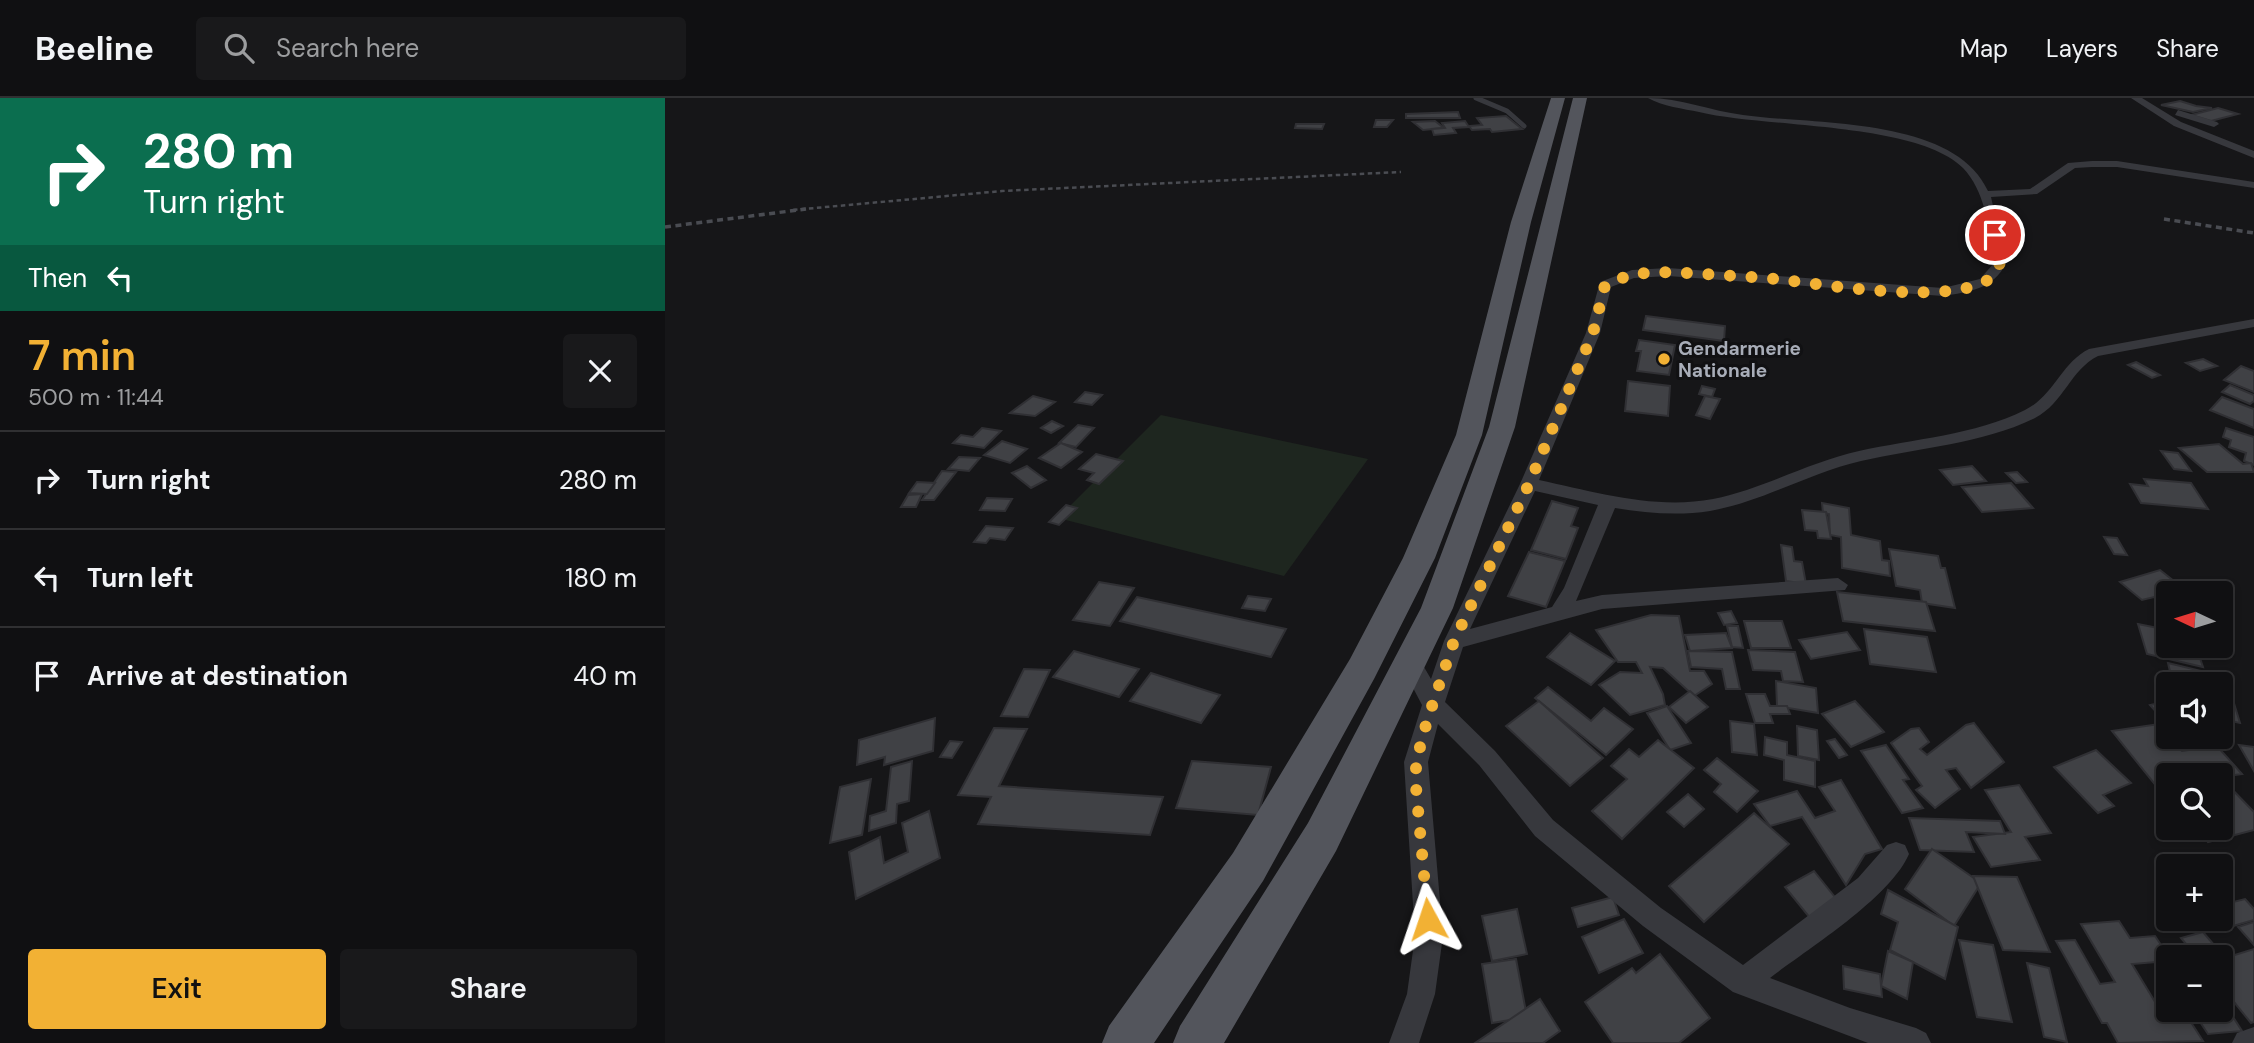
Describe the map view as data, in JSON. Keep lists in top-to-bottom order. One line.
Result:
{"places":["Gendarmerie Nationale"],"north":"left","page":{"header":"Beeline","search":"Search here","nav":["Map","Layers","Share"],"turn":["280 m","Turn right"],"then":"Then","heading":["7 min","500 m · 11:44"],"list":[{"name":"Turn right","value":"280 m"},{"name":"Turn left","value":"180 m"},{"name":"Arrive at destination","value":"40 m"}],"map_buttons":["+","−"],"buttons":["Exit","Share"]}}
